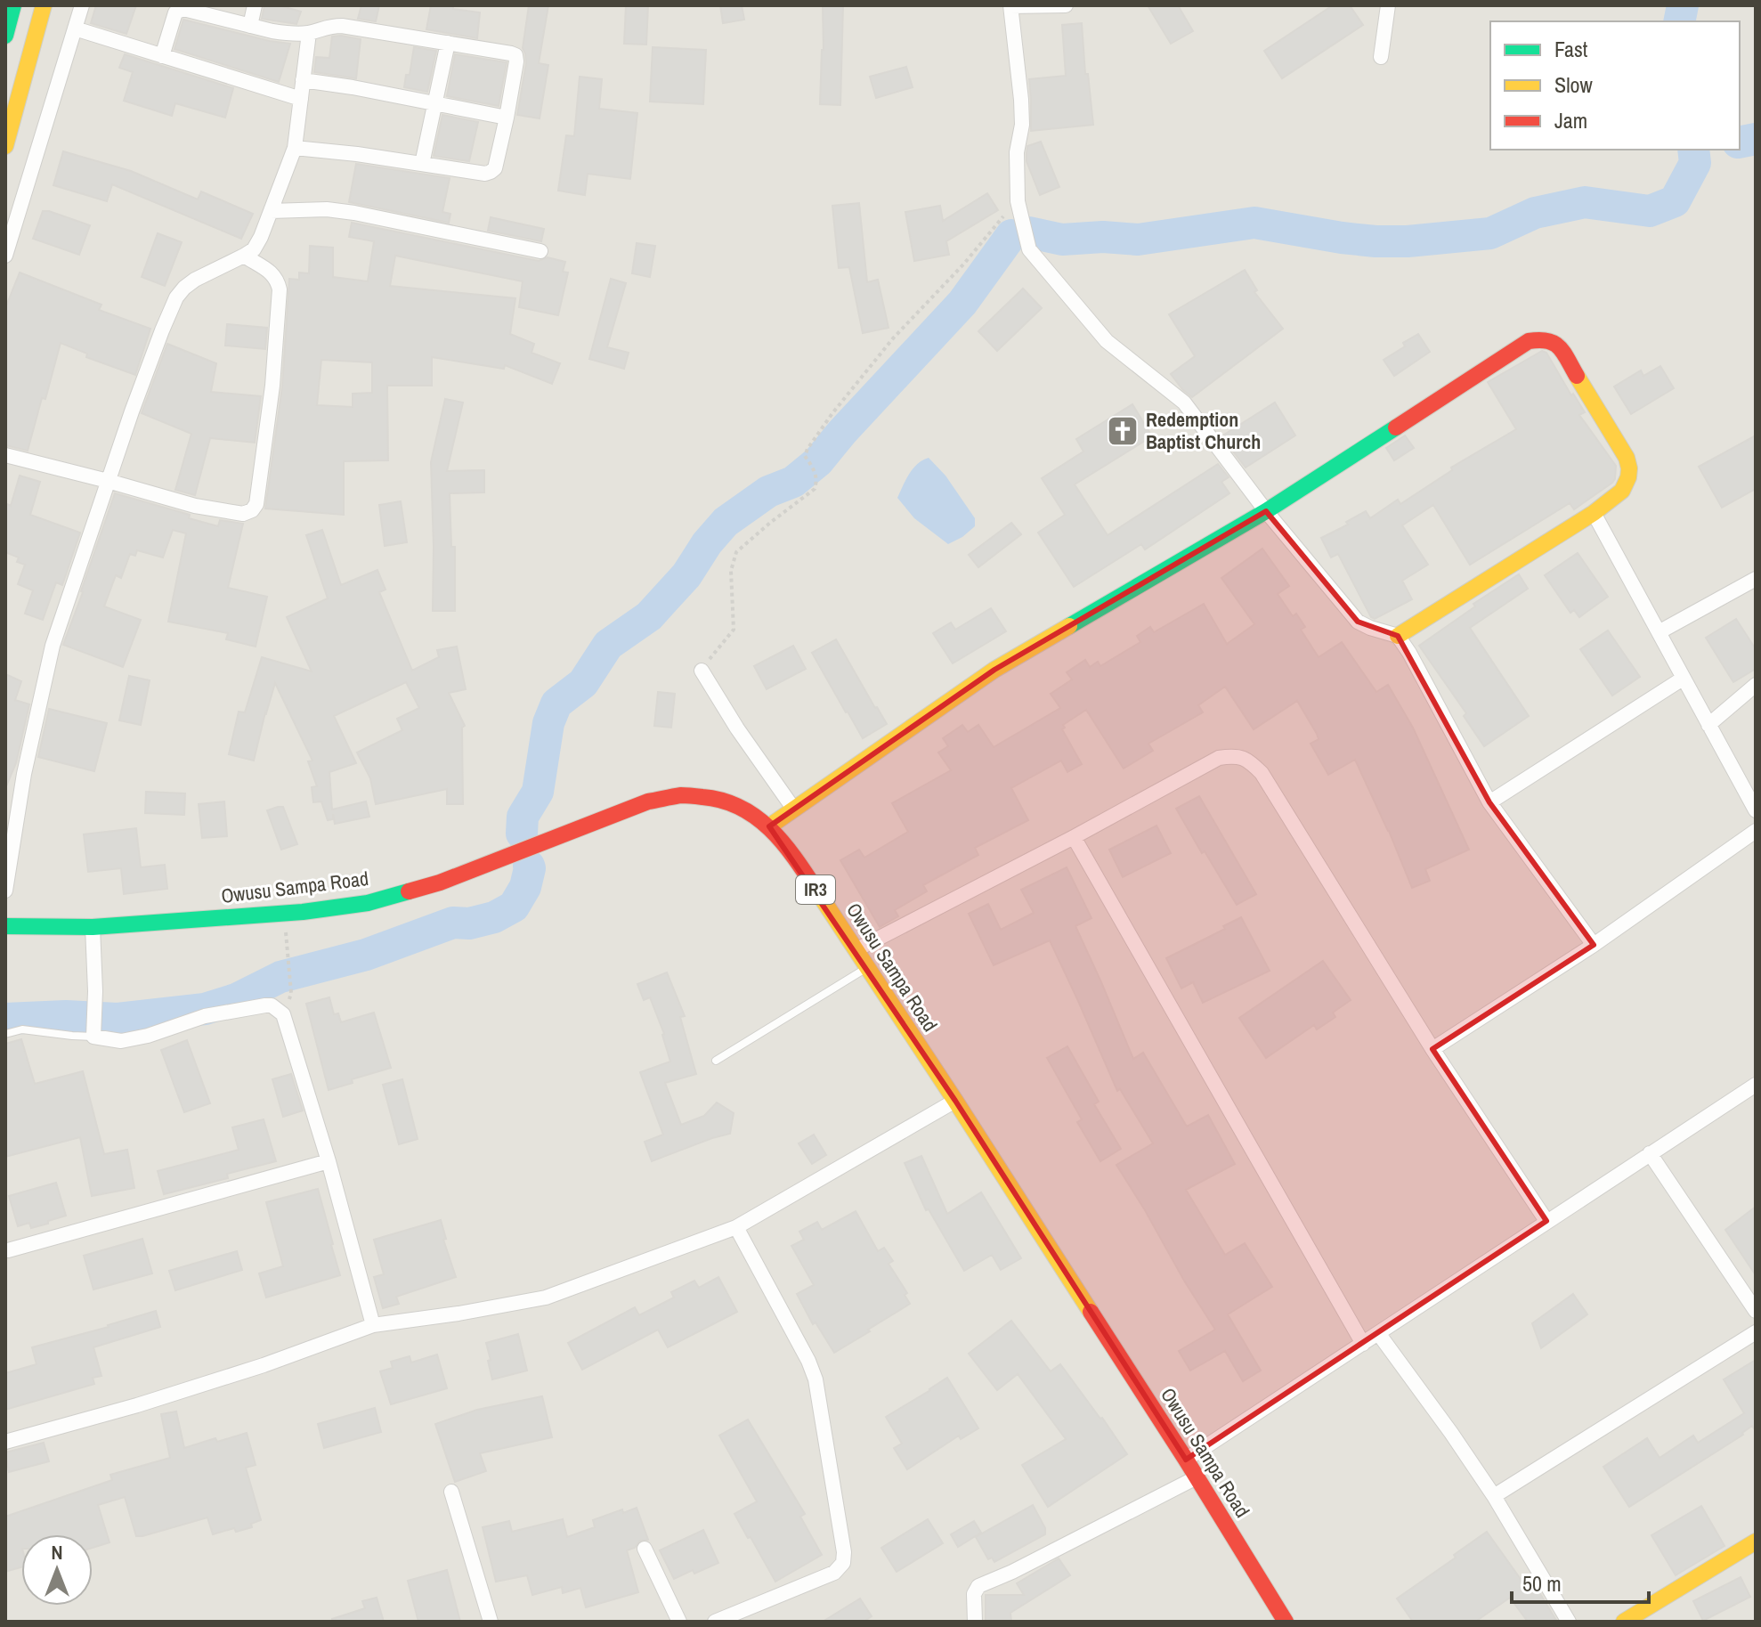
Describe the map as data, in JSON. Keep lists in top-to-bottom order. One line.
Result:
{"streets":{"main road":["Owusu Sampa Road","IR3"]},"places":{"church":["Redemption Baptist Church"]},"legend":["Fast","Slow","Jam"],"scale_bar":"50 m","north":"top"}
